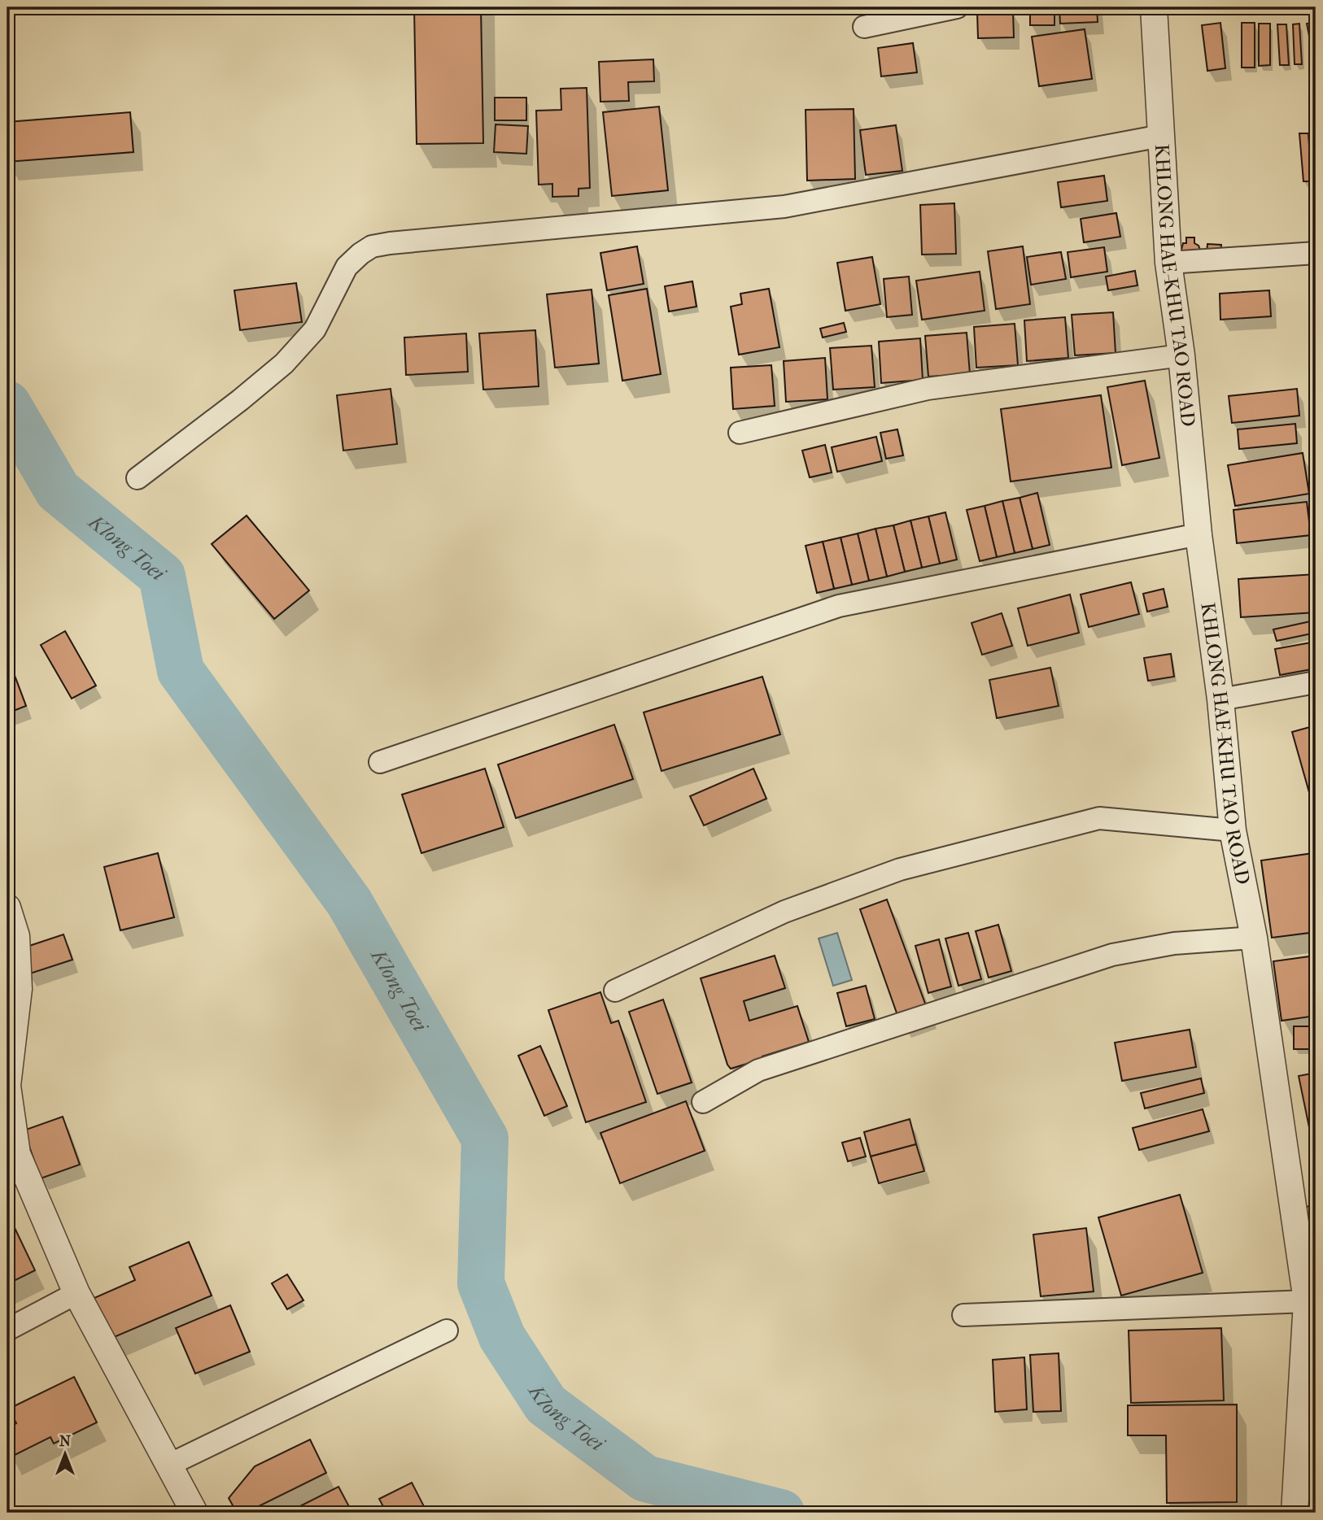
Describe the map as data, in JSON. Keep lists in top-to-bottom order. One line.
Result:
{"streets":{"street":["KHLONG HAE-KHU TAO ROAD"]},"water":["Klong Toei"],"north":"top"}
